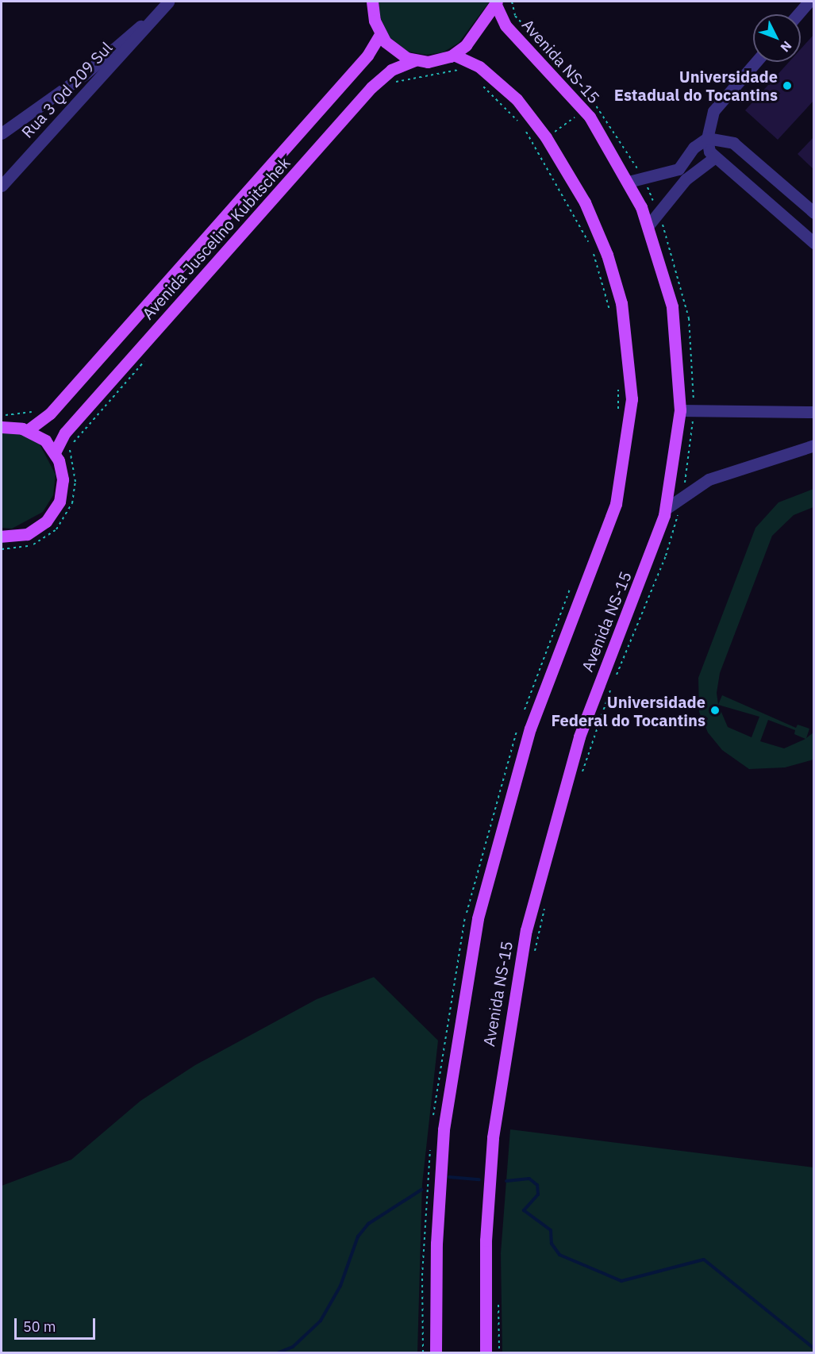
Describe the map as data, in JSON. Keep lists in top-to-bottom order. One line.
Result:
{"streets":{"main road":["Avenida NS-15","Avenida Juscelino Kubitschek"],"street":["Rua 3 Qd 209 Sul"]},"places":["Universidade Estadual do Tocantins","Universidade Federal do Tocantins"],"scale_bar":"50 m","north":"bottom right"}
